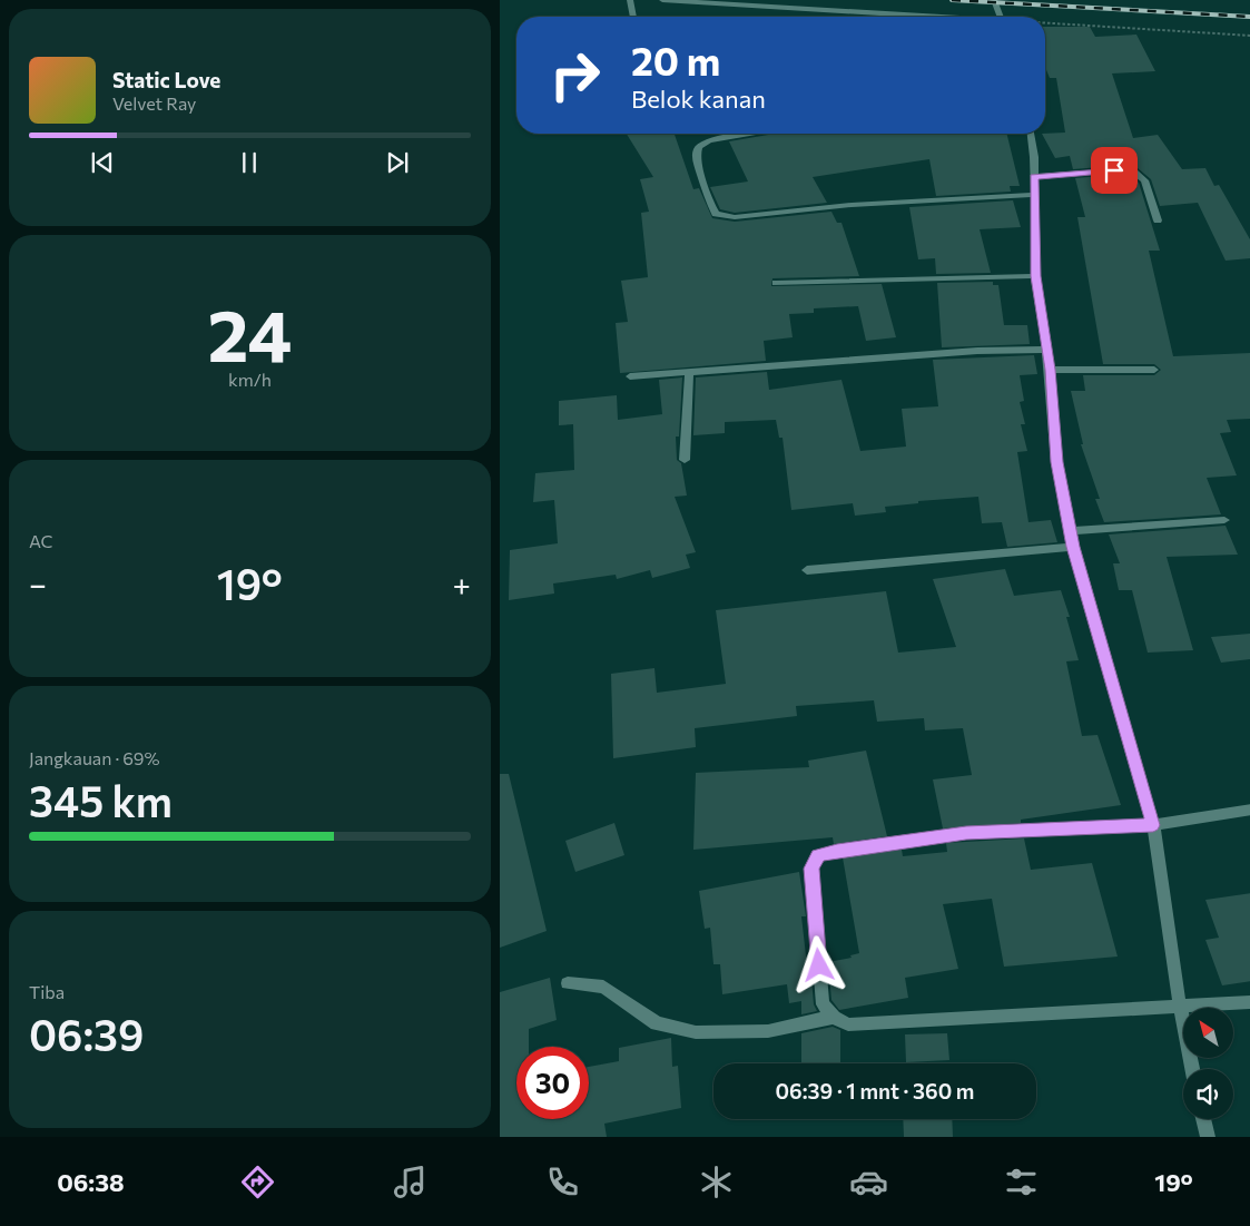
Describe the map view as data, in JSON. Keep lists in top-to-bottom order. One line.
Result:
{"north":"top left","page":{"turn":["20 m","Belok kanan"],"song":["Static Love","Velvet Ray"],"tile":[["24","km/h"],"AC",["Jangkauan · 69%","345 km"],["Tiba","06:39"]],"heat":["−","19°","+"],"limit":"30","trip":"06:39 · 1 mnt · 360 m","tabs":["06:38","19°"]}}
